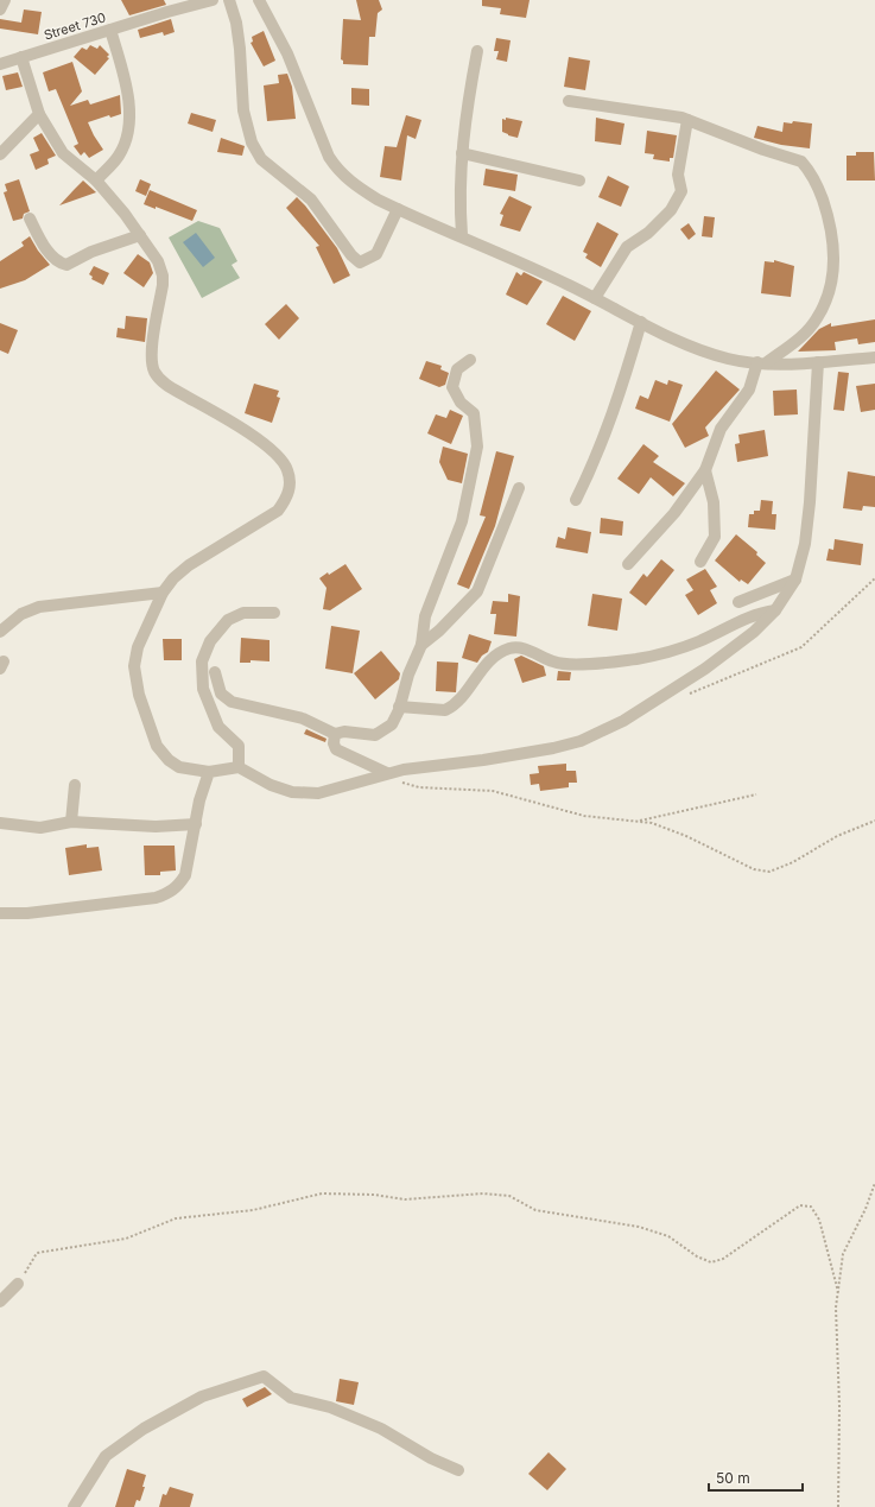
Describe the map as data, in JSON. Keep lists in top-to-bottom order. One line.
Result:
{"streets":{"street":["Street 730"]},"scale_bar":"50 m"}
